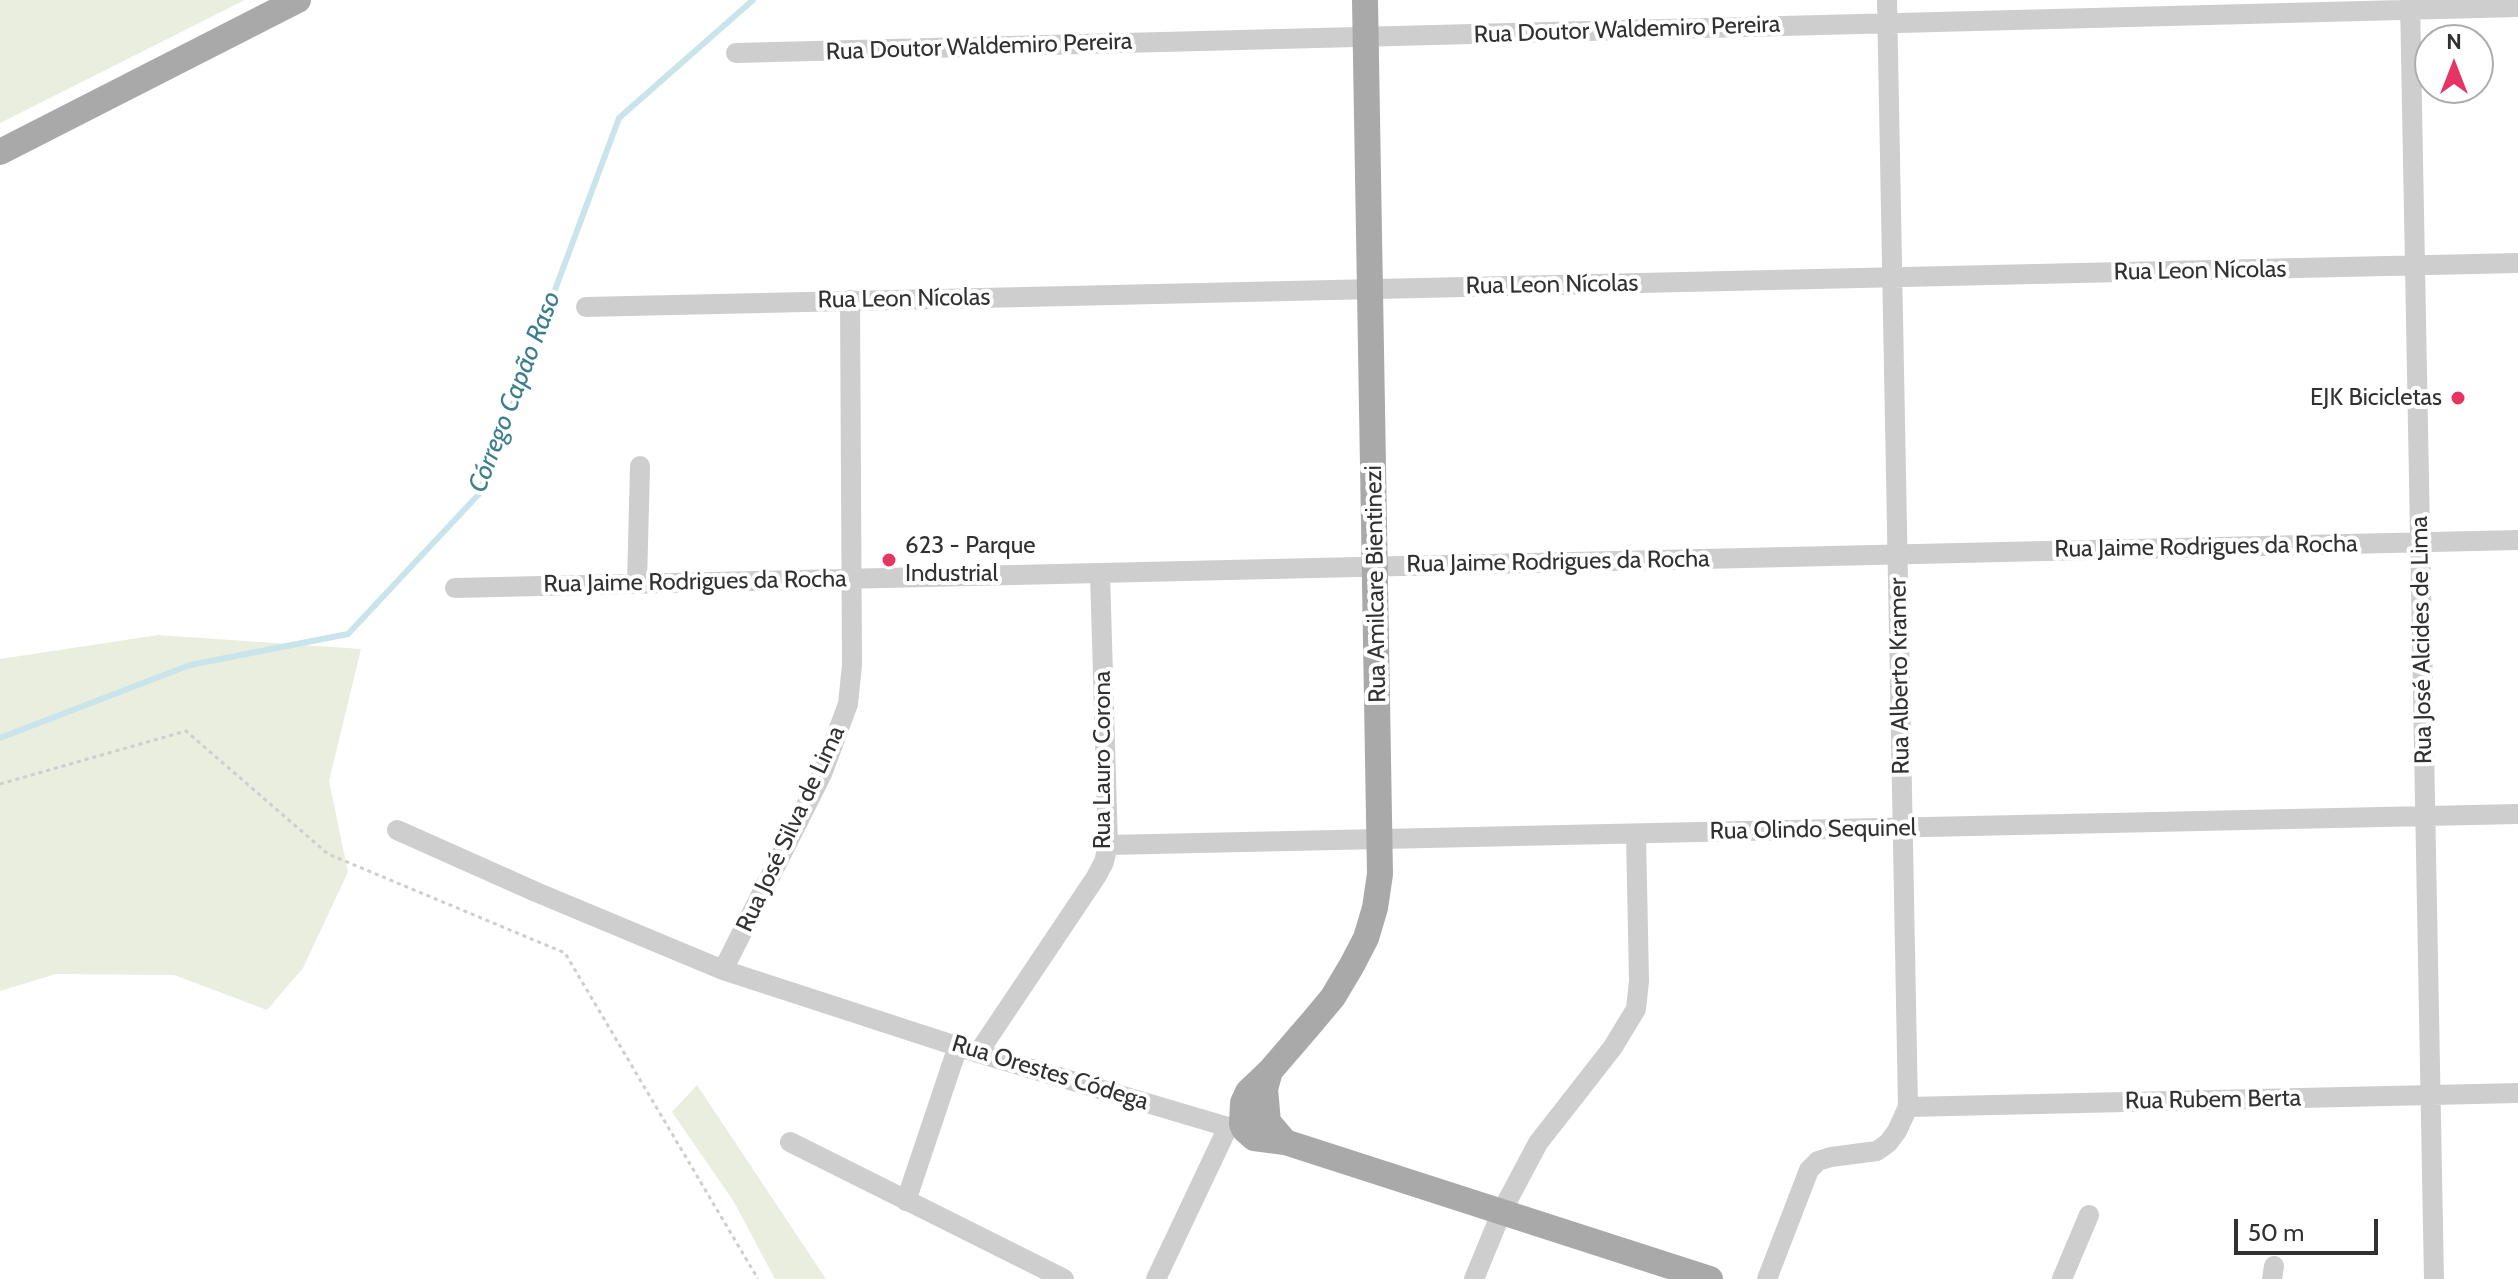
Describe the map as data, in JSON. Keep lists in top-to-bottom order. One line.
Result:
{"streets":{"main road":["Rua Amilcare Bientinezi","Rua Orestes Códega"],"street":["Rua Doutor Waldemiro Pereira","Rua Leon Nícolas","Rua Jaime Rodrigues da Rocha","Rua José Alcides de Lima","Rua Alberto Kramer","Rua Lauro Corona","Rua José Silva de Lima","Rua Olindo Sequinel","Rua Rubem Berta"]},"crossings":[["Rua Doutor Waldemiro Pereira","Rua Amilcare Bientinezi"],["Rua Doutor Waldemiro Pereira","Rua José Alcides de Lima"],["Rua Doutor Waldemiro Pereira","Rua Alberto Kramer"],["Rua Leon Nícolas","Rua Amilcare Bientinezi"],["Rua Leon Nícolas","Rua José Alcides de Lima"],["Rua Leon Nícolas","Rua Alberto Kramer"],["Rua Leon Nícolas","Rua José Silva de Lima"],["Rua Jaime Rodrigues da Rocha","Rua Amilcare Bientinezi"],["Rua Jaime Rodrigues da Rocha","Rua José Alcides de Lima"],["Rua Jaime Rodrigues da Rocha","Rua Alberto Kramer"],["Rua Jaime Rodrigues da Rocha","Rua Lauro Corona"],["Rua Jaime Rodrigues da Rocha","Rua José Silva de Lima"],["Rua Amilcare Bientinezi","Rua Olindo Sequinel"],["Rua Amilcare Bientinezi","Rua Orestes Códega"],["Rua José Alcides de Lima","Rua Olindo Sequinel"],["Rua José Alcides de Lima","Rua Rubem Berta"],["Rua Alberto Kramer","Rua Olindo Sequinel"],["Rua Alberto Kramer","Rua Rubem Berta"],["Rua Lauro Corona","Rua Olindo Sequinel"],["Rua Lauro Corona","Rua Orestes Códega"],["Rua José Silva de Lima","Rua Orestes Códega"]],"water":["Córrego Capão Raso"],"places":["EJK Bicicletas","623 - Parque Industrial"],"scale_bar":"50 m","north":"top"}
